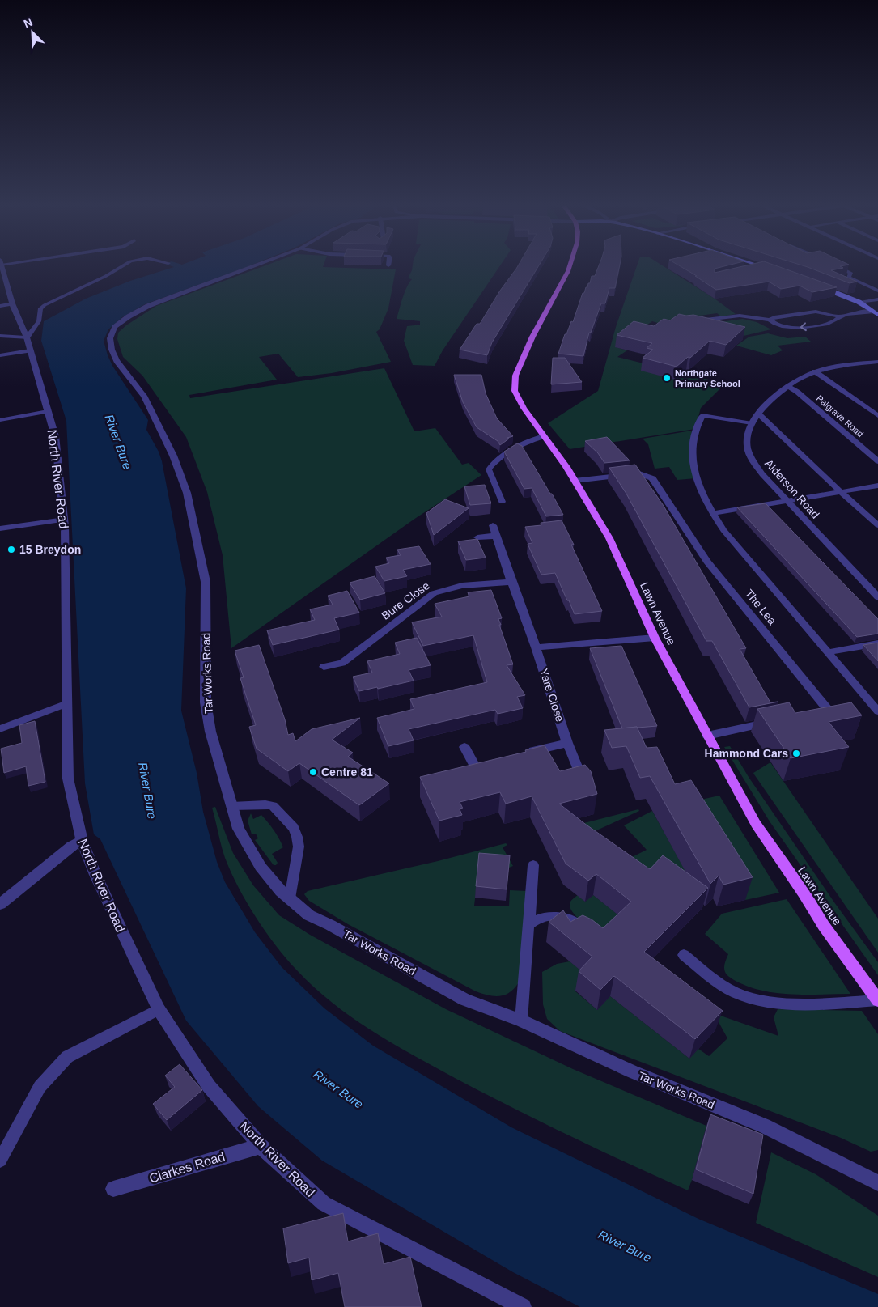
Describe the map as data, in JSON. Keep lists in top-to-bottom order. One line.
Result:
{"streets":{"main road":["Lawn Avenue"],"street":["Palgrave Road","North River Road","Alderson Road","Bure Close","The Lea","Tar Works Road","Yare Close","Clarkes Road"]},"crossings":[["Palgrave Road","Alderson Road"],["North River Road","Clarkes Road"],["The Lea","Lawn Avenue"]],"water":["River Bure"],"places":["Northgate Primary School","15 Breydon","Hammond Cars","Centre 81"],"north":"top left"}
